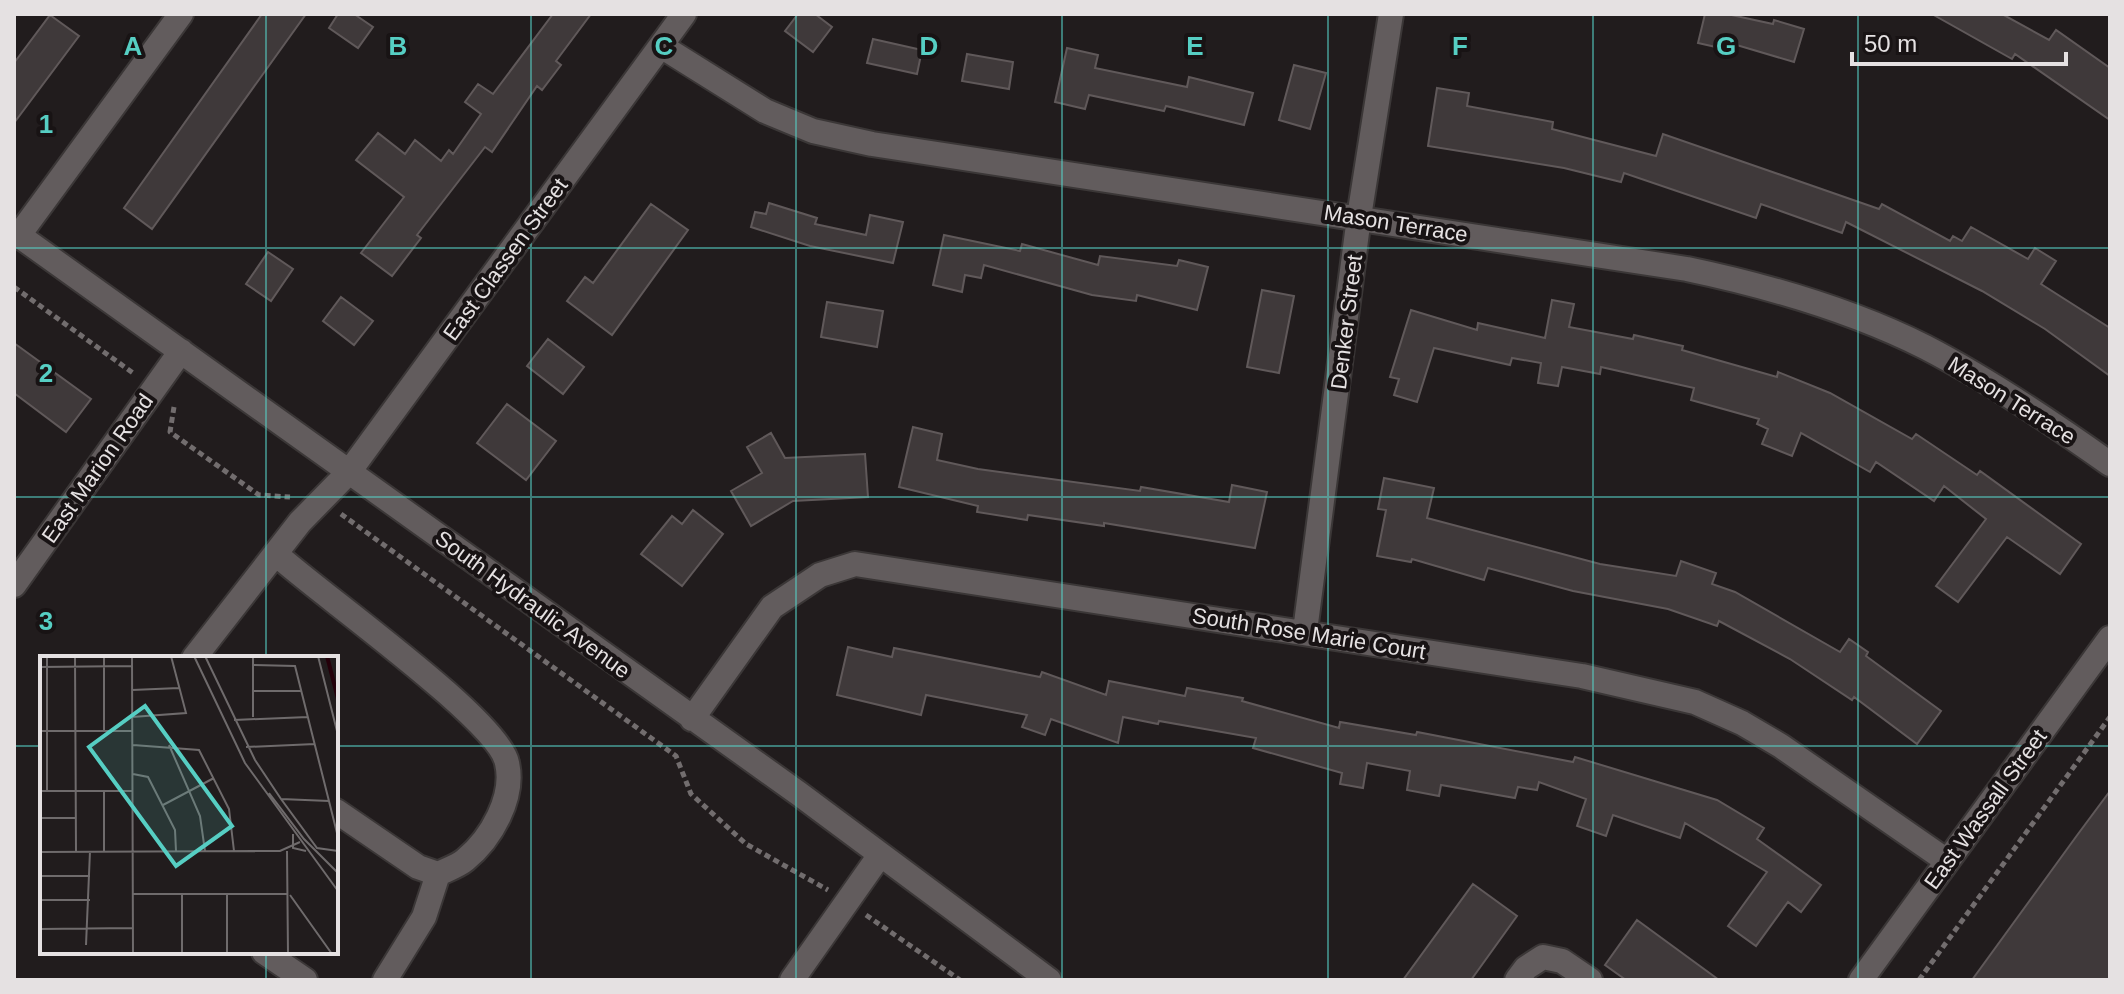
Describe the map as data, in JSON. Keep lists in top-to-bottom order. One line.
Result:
{"streets":{"street":["Mason Terrace","East Classen Street","Denker Street","East Marion Road","South Hydraulic Avenue","South Rose Marie Court","East Wassall Street"]},"crossings":[["Mason Terrace","East Classen Street"],["Mason Terrace","Denker Street"],["East Classen Street","South Hydraulic Avenue"],["Denker Street","South Rose Marie Court"],["East Marion Road","South Hydraulic Avenue"],["South Hydraulic Avenue","South Rose Marie Court"],["South Rose Marie Court","East Wassall Street"]],"scale_bar":"50 m","grid":{"columns":["A","B","C","D","E","F","G"],"rows":["1","2","3"]}}
